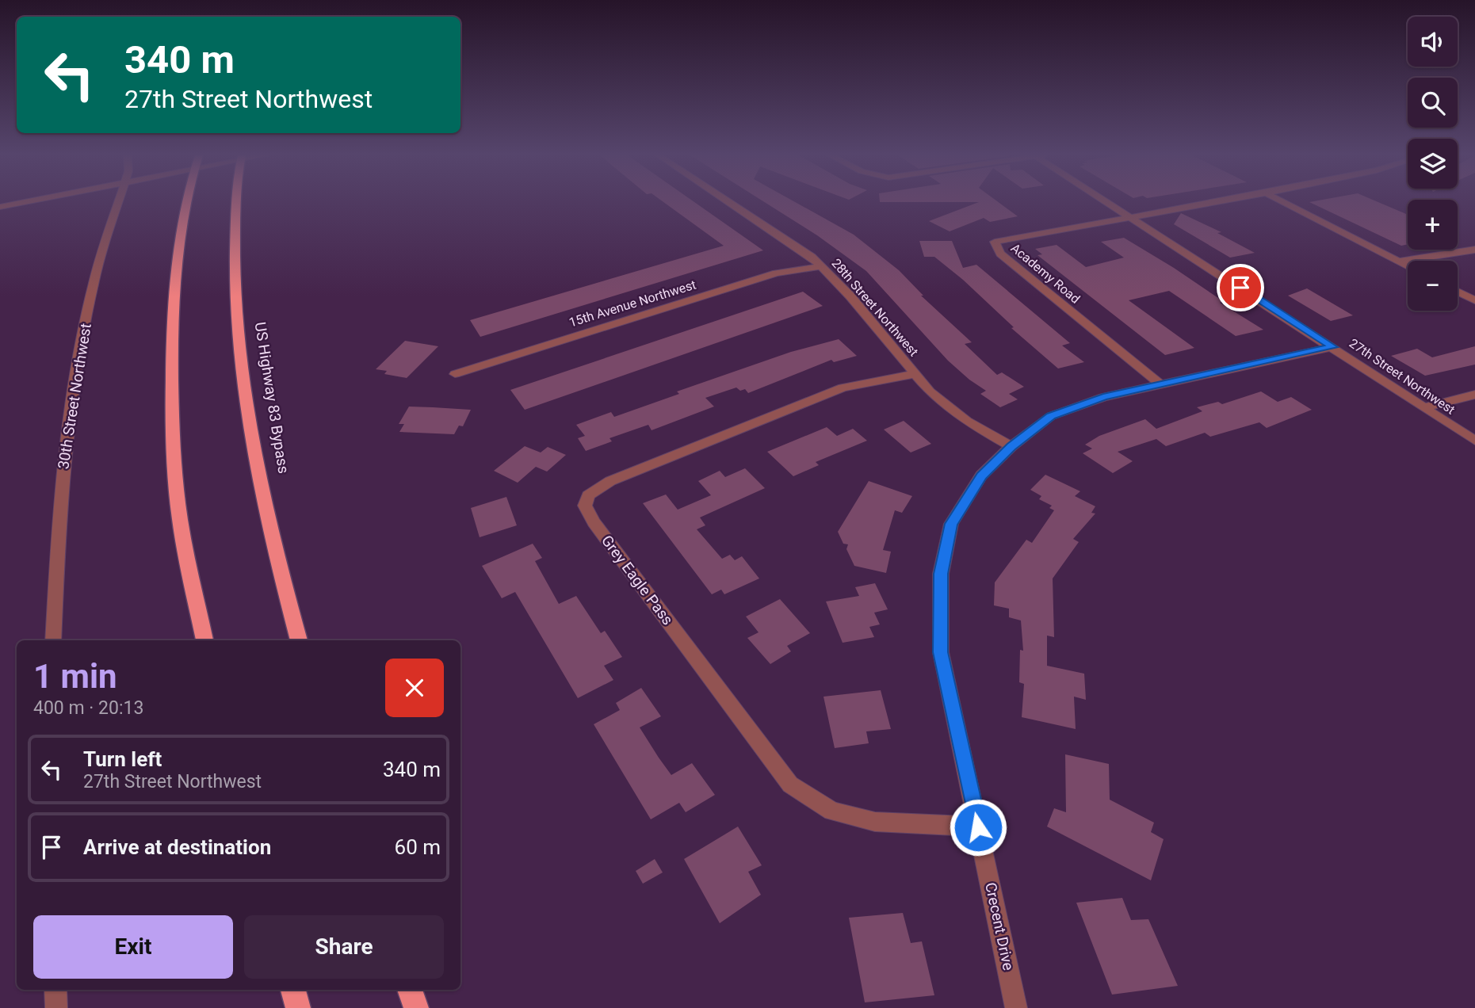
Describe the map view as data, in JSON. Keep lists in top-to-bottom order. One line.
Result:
{"streets":{"highway":["US Highway 83 Bypass"],"street":["Academy Road","15th Avenue Northwest","28th Street Northwest","27th Street Northwest","30th Street Northwest","Grey Eagle Pass","Crecent Drive"]},"crossings":[["Academy Road","27th Street Northwest"],["Academy Road","Crecent Drive"],["15th Avenue Northwest","28th Street Northwest"],["28th Street Northwest","Grey Eagle Pass"],["28th Street Northwest","Crecent Drive"],["27th Street Northwest","Crecent Drive"],["Grey Eagle Pass","Crecent Drive"]],"page":{"map_buttons":["+","−"],"turn":["340 m","27th Street Northwest"],"heading":["1 min","400 m · 20:13"],"list":[{"name":"Turn left","note":"27th Street Northwest","value":"340 m"},{"name":"Arrive at destination","value":"60 m"}],"buttons":["Exit","Share"]}}
